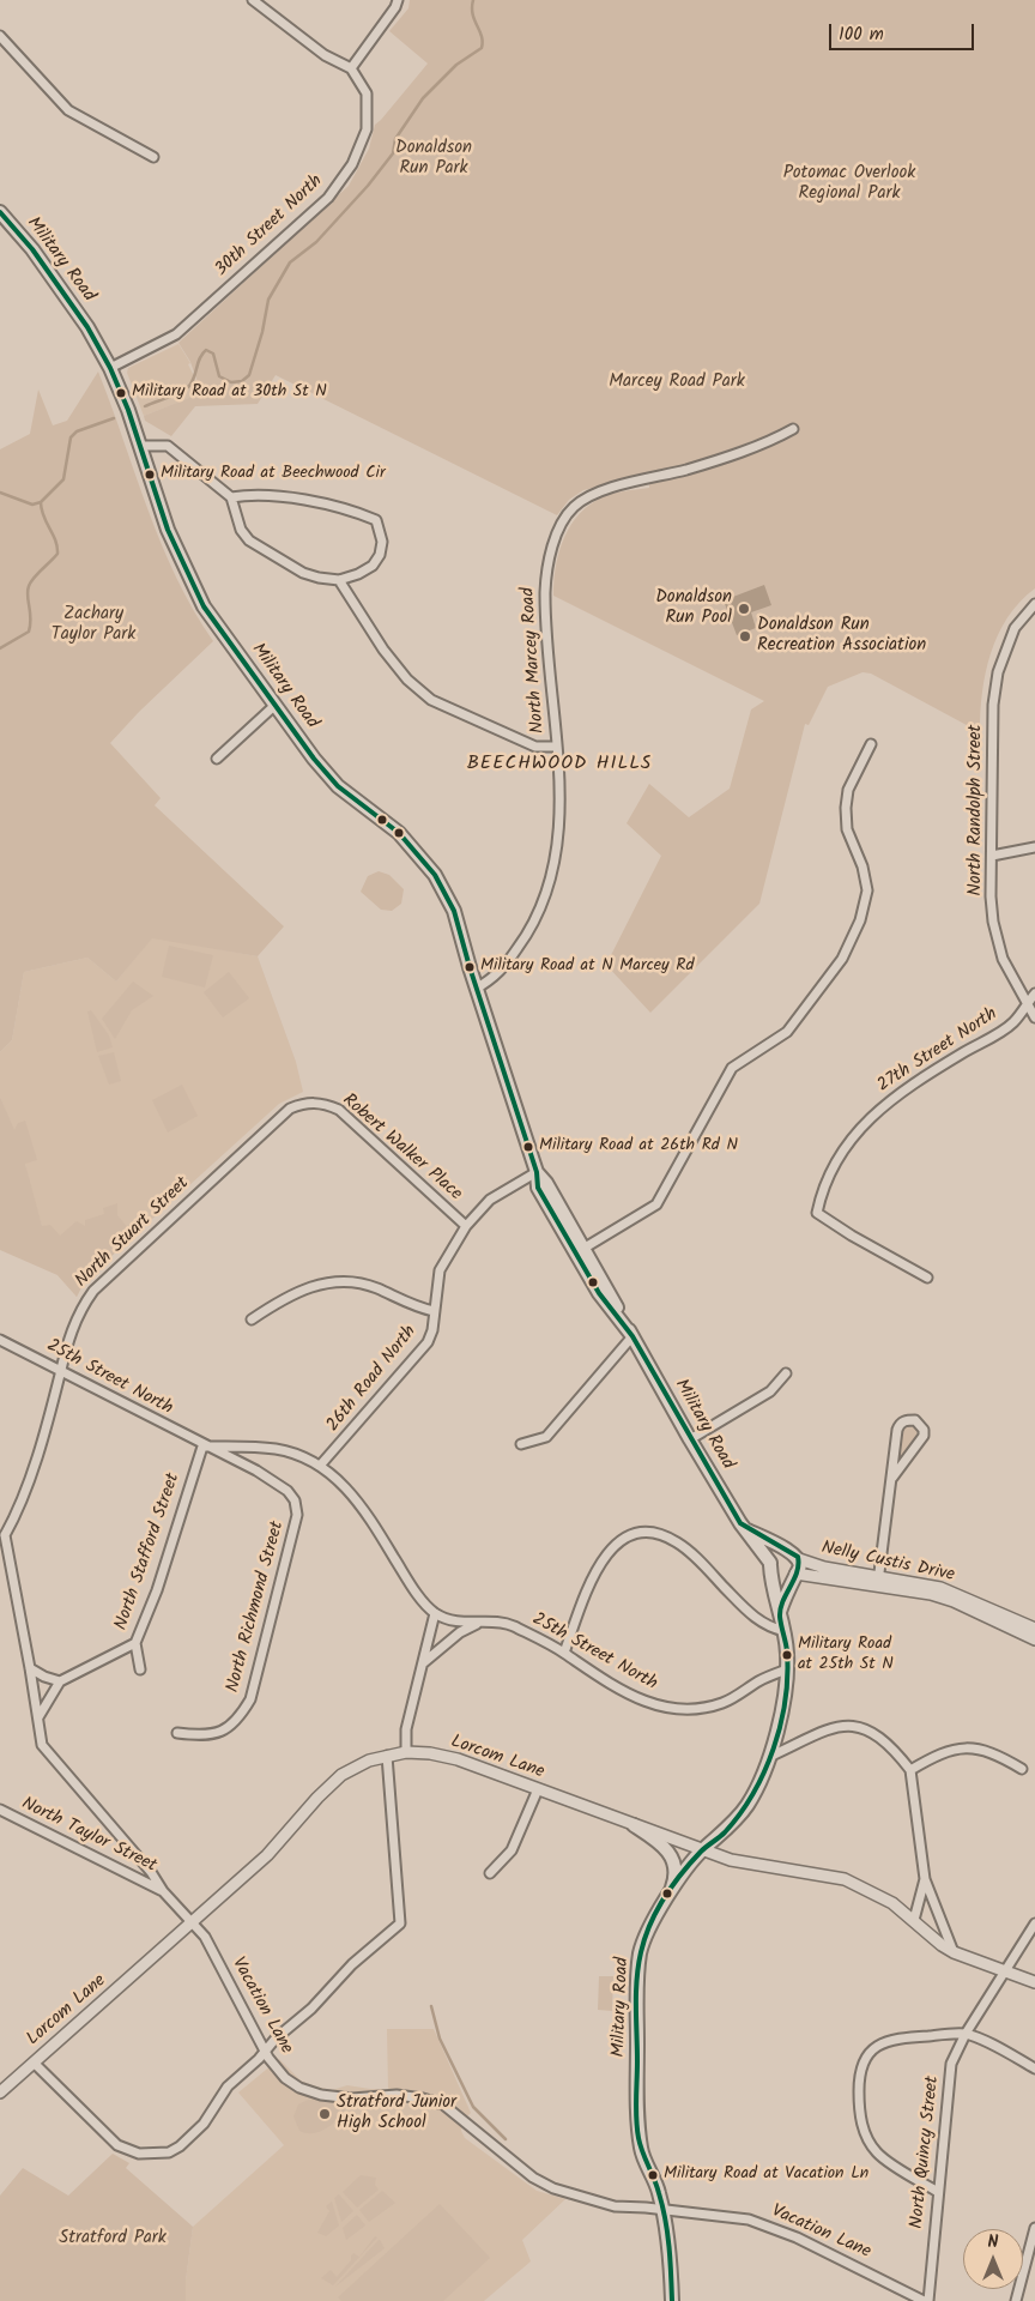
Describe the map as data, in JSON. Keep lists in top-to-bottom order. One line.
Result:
{"streets":{"main road":["Military Road"],"street":["30th Street North","North Marcey Road","North Randolph Street","27th Street North","Robert Walker Place","North Stuart Street","25th Street North","26th Road North","North Stafford Street","Nelly Custis Drive","North Richmond Street","Lorcom Lane","North Taylor Street","Vacation Lane","North Quincy Street"]},"crossings":[["30th Street North","Military Road"],["Military Road","North Marcey Road"],["Military Road","25th Street North"],["Military Road","26th Road North"],["Military Road","Nelly Custis Drive"],["Military Road","Lorcom Lane"],["Military Road","Vacation Lane"],["North Randolph Street","27th Street North"],["Robert Walker Place","North Stuart Street"],["Robert Walker Place","26th Road North"],["North Stuart Street","25th Street North"],["North Stuart Street","Vacation Lane"],["25th Street North","26th Road North"],["25th Street North","North Stafford Street"],["25th Street North","North Richmond Street"],["Lorcom Lane","Vacation Lane"],["Lorcom Lane","North Quincy Street"],["North Taylor Street","Vacation Lane"],["Vacation Lane","North Quincy Street"]],"districts":["BEECHWOOD HILLS"],"parks":["Donaldson Run Park","Potomac Overlook Regional Park","Marcey Road Park","Zachary Taylor Park","Stratford Park"],"places":["Military Road at 30th St N","Military Road at Beechwood Cir","Donaldson Run Pool","Donaldson Run Recreation Association","Military Road at N Marcey Rd","Military Road at 26th Rd N","Military Road at 25th St N","Stratford Junior High School","Military Road at Vacation Ln"],"scale_bar":"100 m","north":"top"}
